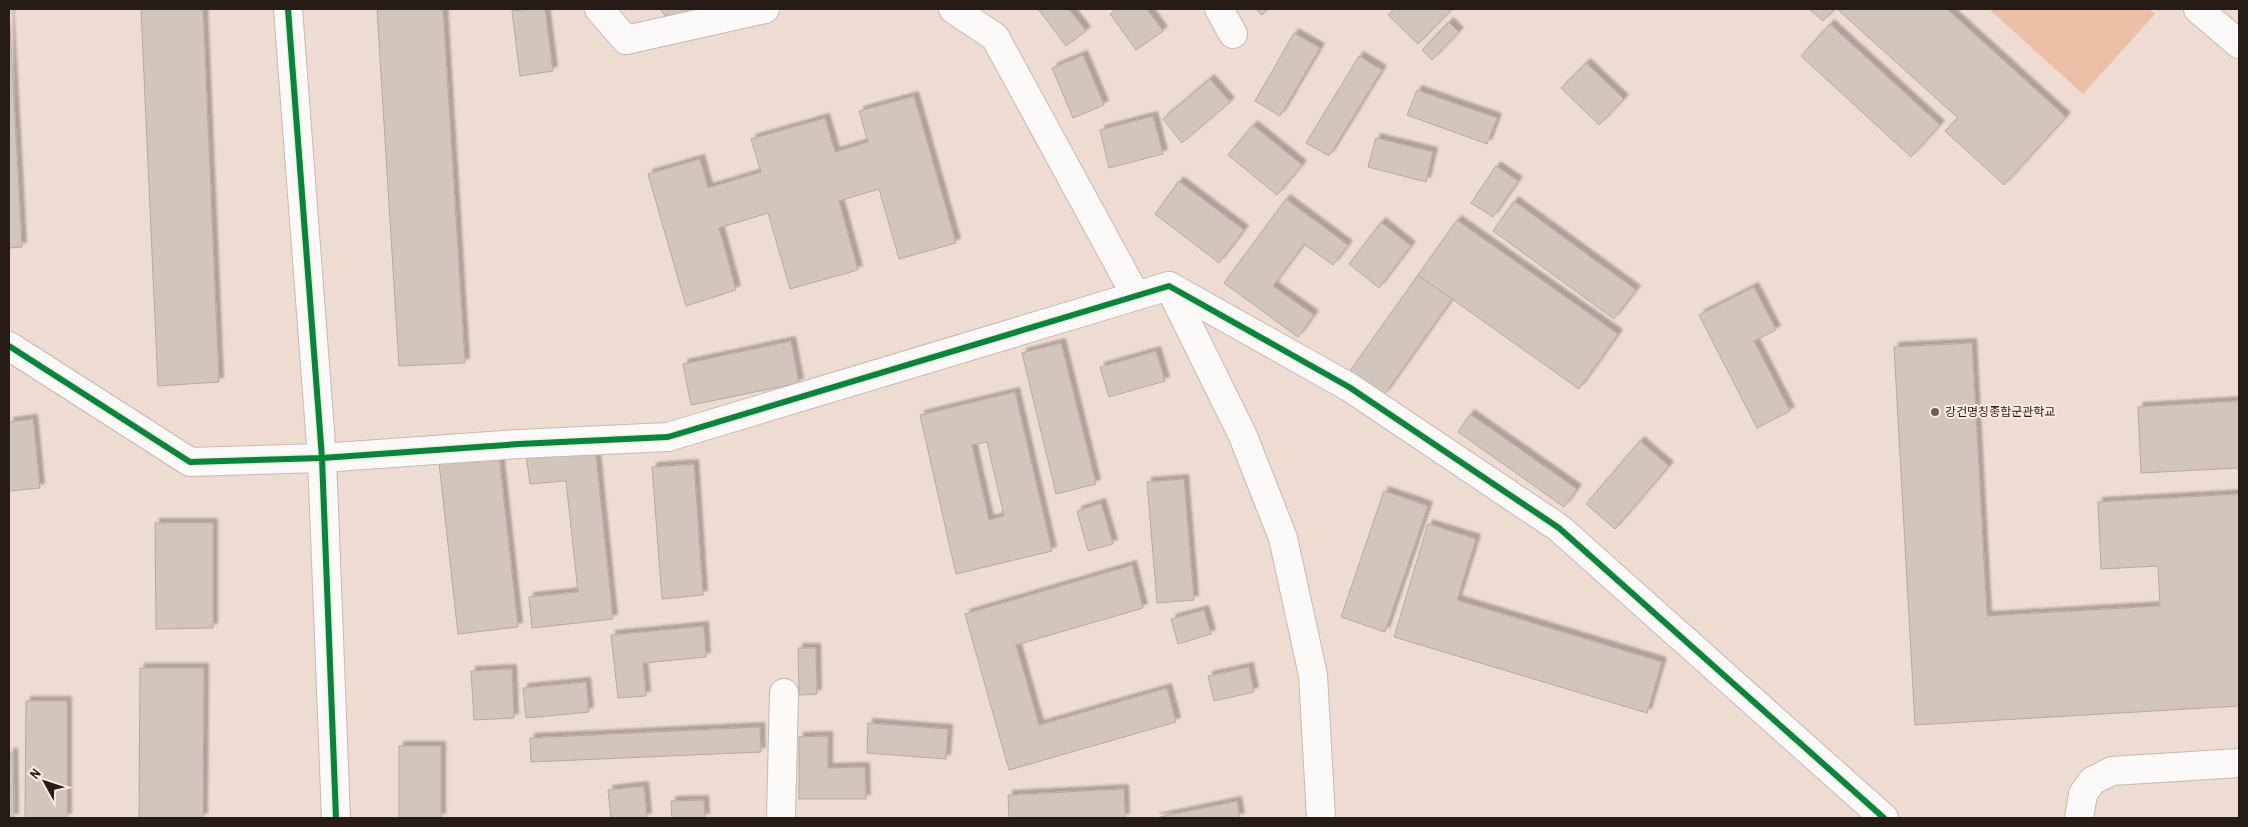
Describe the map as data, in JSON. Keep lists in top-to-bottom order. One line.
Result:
{"places":["강건명칭종합군관학교"],"north":"top left"}
